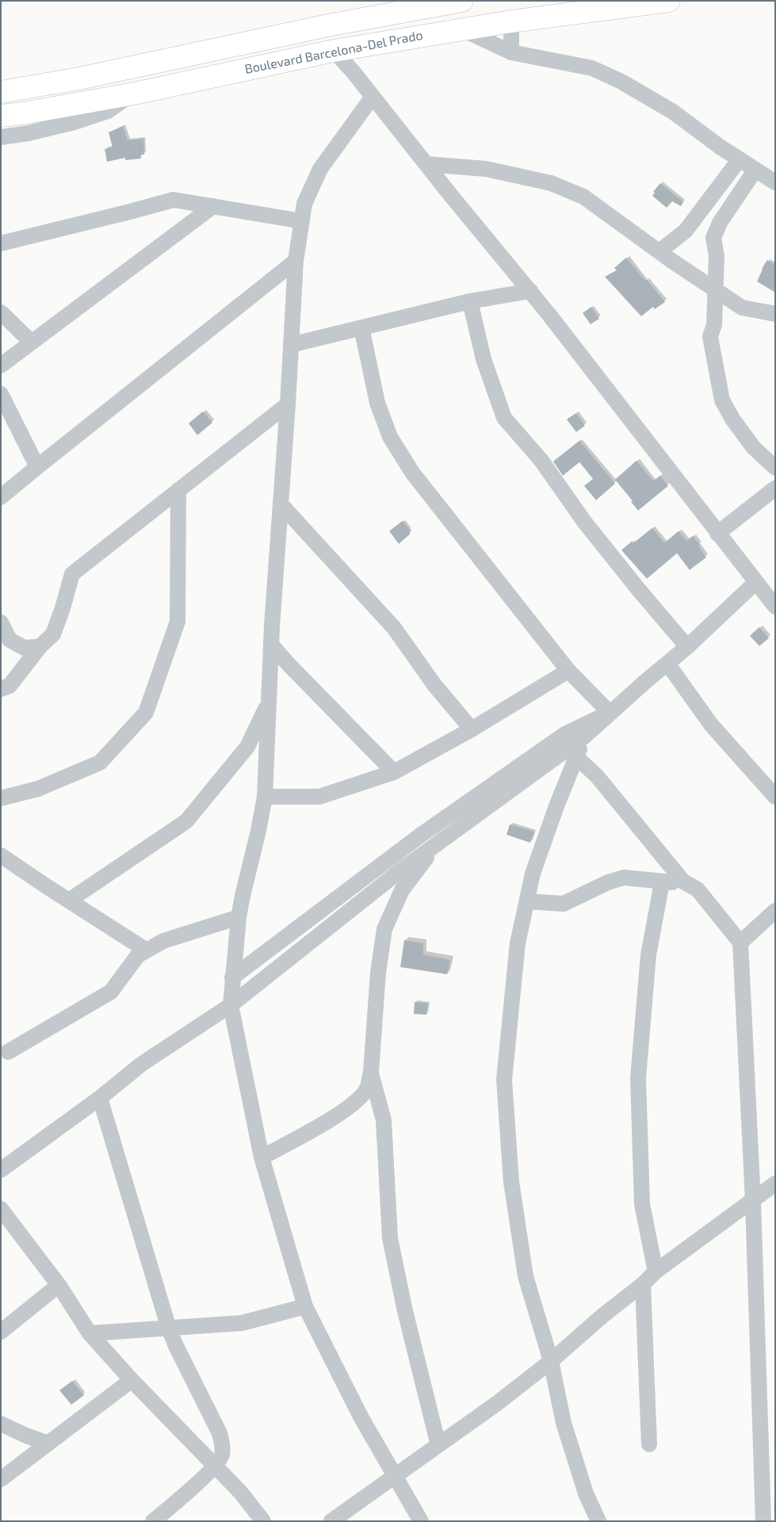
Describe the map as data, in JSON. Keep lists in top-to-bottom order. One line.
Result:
{"streets":{"main road":["Boulevard Barcelona-Del Prado"]}}
